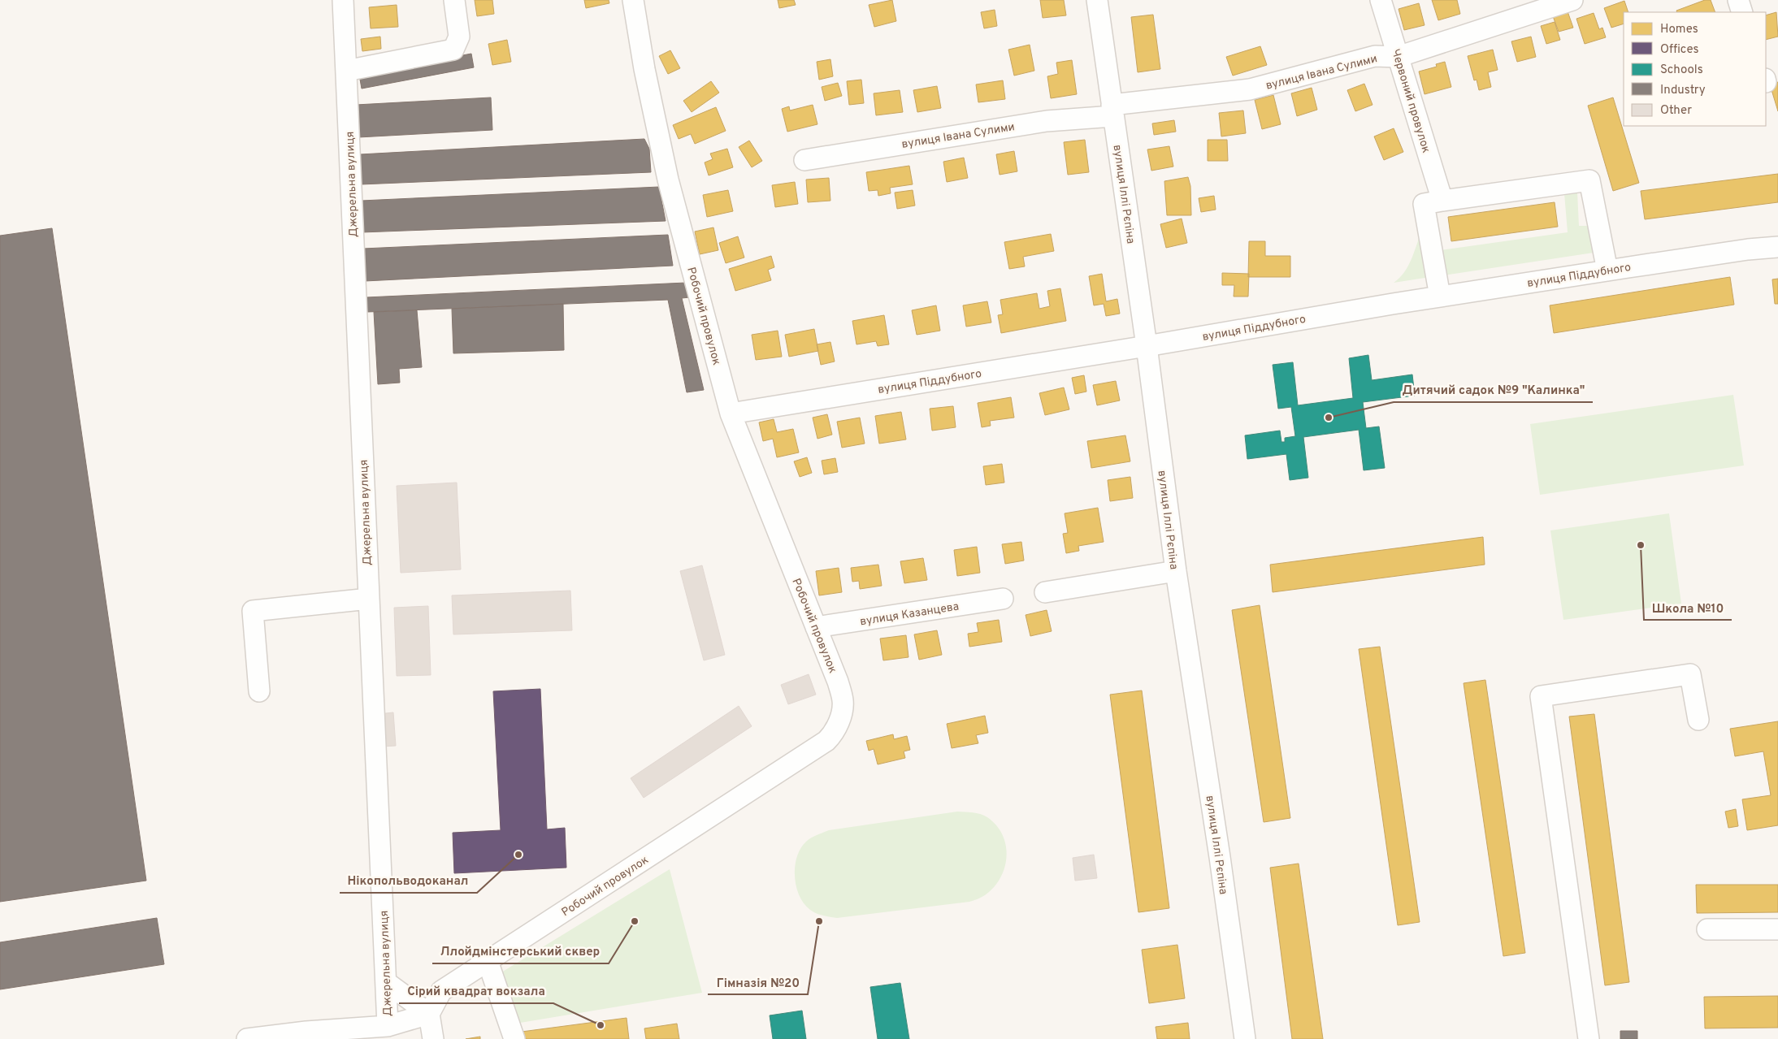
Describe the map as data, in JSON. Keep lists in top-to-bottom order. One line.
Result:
{"streets":{"street":["вулиця Івана Сулими","Червоний провулок","Джерельна вулиця","вулиця Іллі Рєпіна","вулиця Піддубного","Робочий провулок","вулиця Казанцева"]},"crossings":[["вулиця Івана Сулими","Червоний провулок"],["вулиця Івана Сулими","вулиця Іллі Рєпіна"],["вулиця Іллі Рєпіна","вулиця Піддубного"],["вулиця Піддубного","Робочий провулок"],["Робочий провулок","вулиця Казанцева"]],"places":["Дитячий садок №9 \"Калинка\"","Школа №10","Нікопольводоканал","Ллойдмінстерський сквер","Гімназія №20","Сірий квадрат вокзала"],"legend":["Homes","Offices","Schools","Industry","Other"]}
